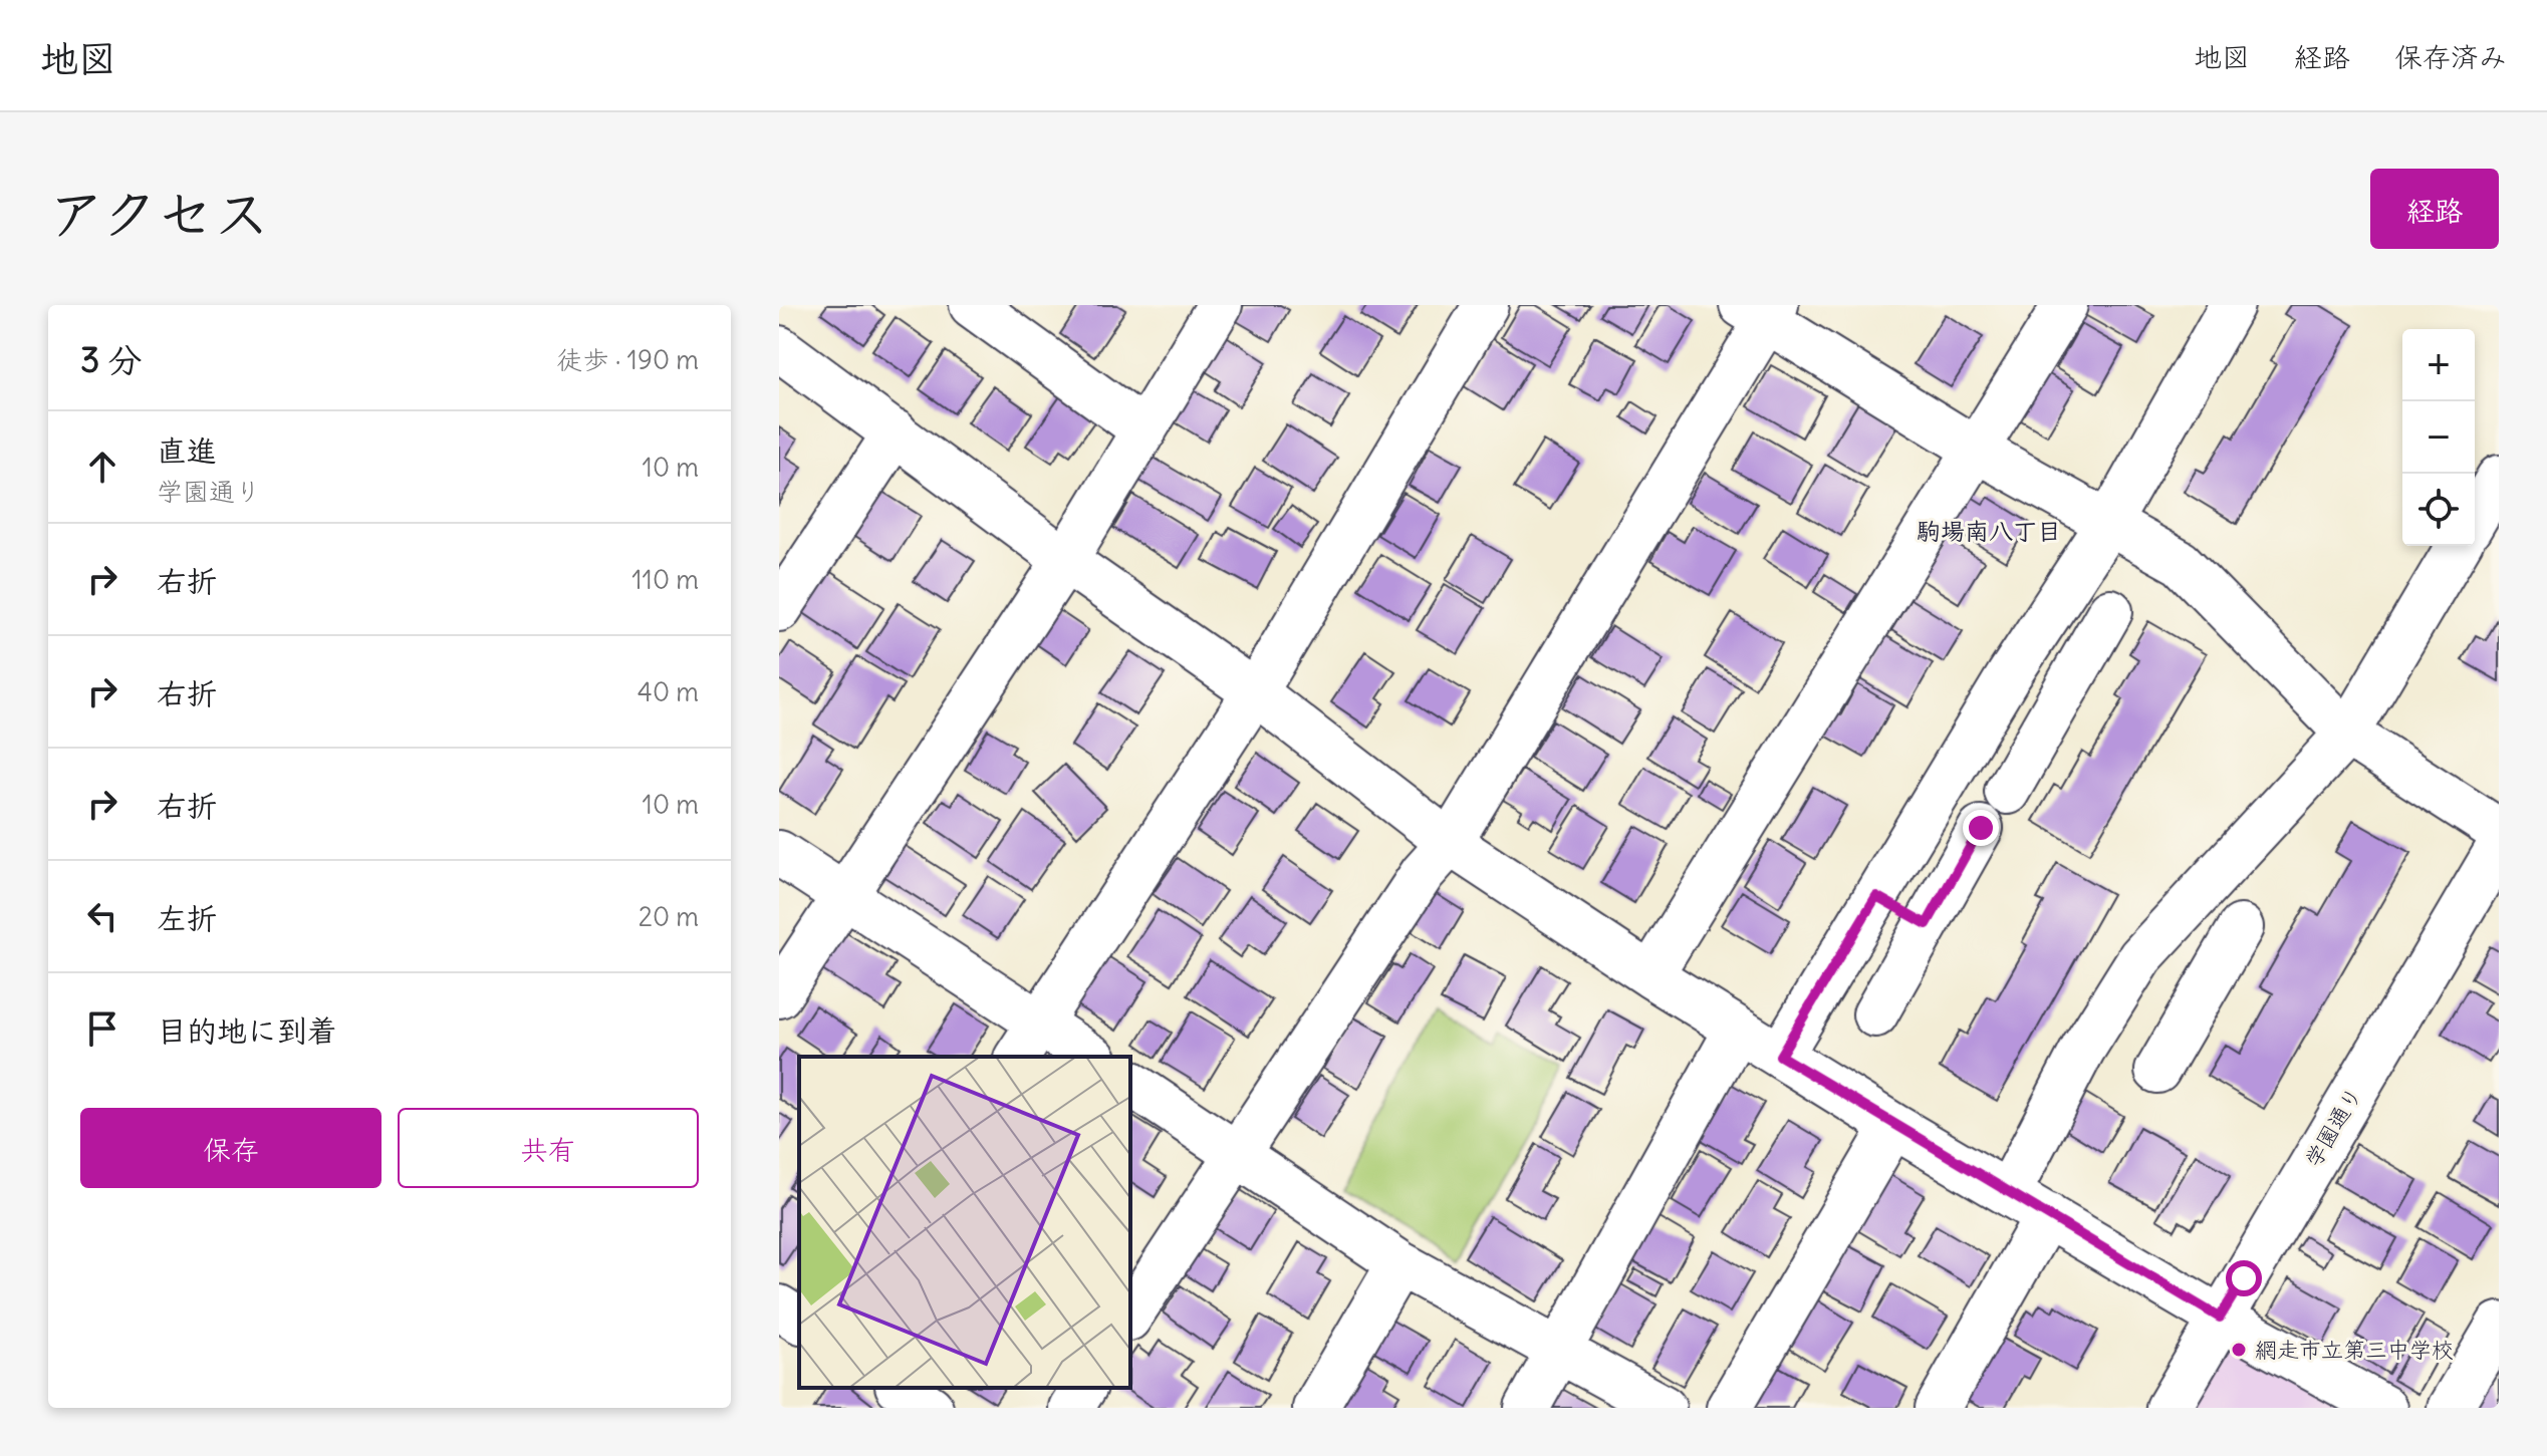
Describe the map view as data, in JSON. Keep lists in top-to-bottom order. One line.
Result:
{"streets":{"street":["学園通り"]},"districts":["駒場南八丁目"],"places":["網走市立第三中学校"],"page":{"header":"地図","nav":["地図","経路","保存済み"],"title":"アクセス","buttons":["経路",["保存","共有"]],"heading":["3 分","徒歩 · 190 m"],"map_buttons":["+","−"],"list":[["直進","学園通り","10 m"],["右折","110 m"],["右折","40 m"],["右折","10 m"],["左折","20 m"],"目的地に到着"]}}
